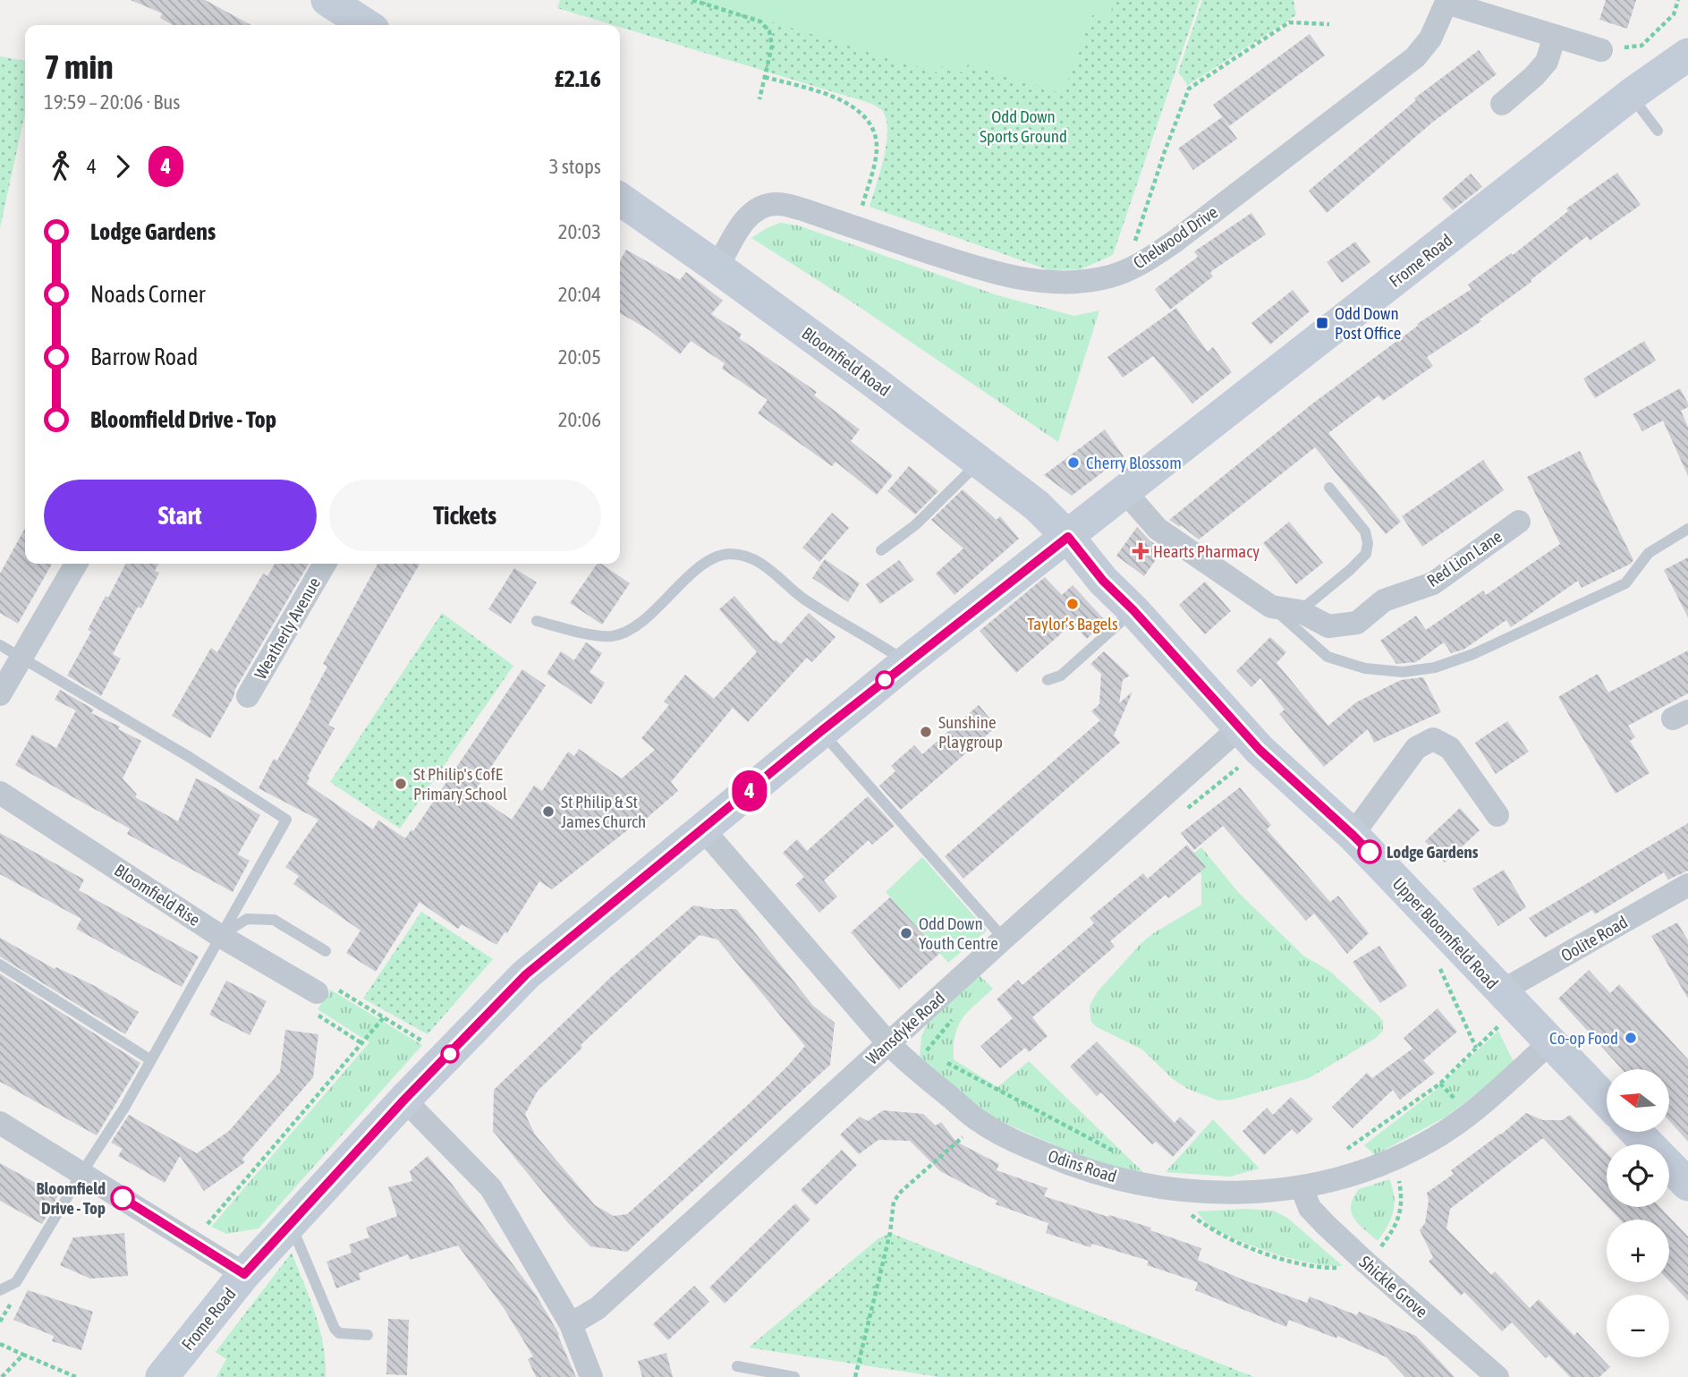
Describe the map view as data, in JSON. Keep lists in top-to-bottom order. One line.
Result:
{"streets":{"street":["Chelwood Drive","Frome Road","Bloomfield Road","Red Lion Lane","Weatherly Avenue","Bloomfield Rise","Upper Bloomfield Road","Oolite Road","Wansdyke Road","Odins Road","Shickle Grove"]},"crossings":[["Chelwood Drive","Bloomfield Road"],["Frome Road","Bloomfield Road"],["Frome Road","Upper Bloomfield Road"],["Frome Road","Odins Road"],["Bloomfield Road","Upper Bloomfield Road"],["Upper Bloomfield Road","Oolite Road"],["Upper Bloomfield Road","Wansdyke Road"],["Upper Bloomfield Road","Odins Road"],["Wansdyke Road","Odins Road"],["Odins Road","Shickle Grove"]],"parks":["Odd Down Sports Ground"],"places":{"transit":["Odd Down Post Office"],"other":["Cherry Blossom","Taylor’s Bagels","Sunshine Playgroup","St Philip's CofE Primary School","St Philip & St James Church","Lodge Gardens","Odd Down Youth Centre","Co-op Food","Bloomfield Drive - Top"],"health":["Hearts Pharmacy"]},"lines":["bus line 4"],"north":"left","page":{"on_map":"4","heading":["7 min","19:59 – 20:06 · Bus","£2.16"],"legs":["4","4","3 stops"],"list":[{"name":"Lodge Gardens","value":"20:03"},{"name":"Noads Corner","value":"20:04"},{"name":"Barrow Road","value":"20:05"},{"name":"Bloomfield Drive - Top","value":"20:06"}],"buttons":["Start","Tickets"],"map_buttons":["+","−"]}}
